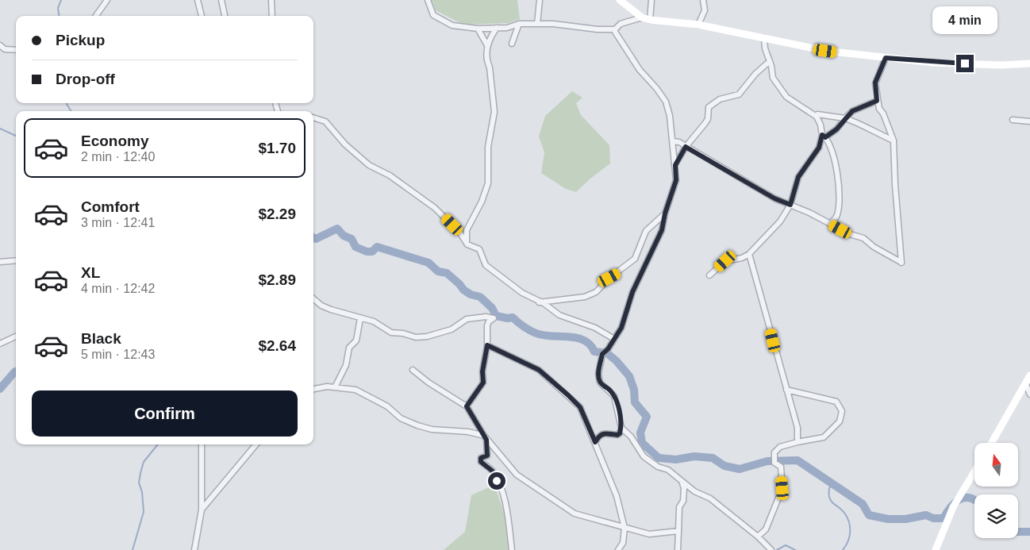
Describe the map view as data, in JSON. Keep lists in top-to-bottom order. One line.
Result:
{"north":"top","page":{"bubble":"4 min","banner":["Pickup","Drop-off"],"list":[{"name":"Economy","note":"2 min · 12:40","value":"$1.70"},{"name":"Comfort","note":"3 min · 12:41","value":"$2.29"},{"name":"XL","note":"4 min · 12:42","value":"$2.89"},{"name":"Black","note":"5 min · 12:43","value":"$2.64"}],"buttons":"Confirm"}}
